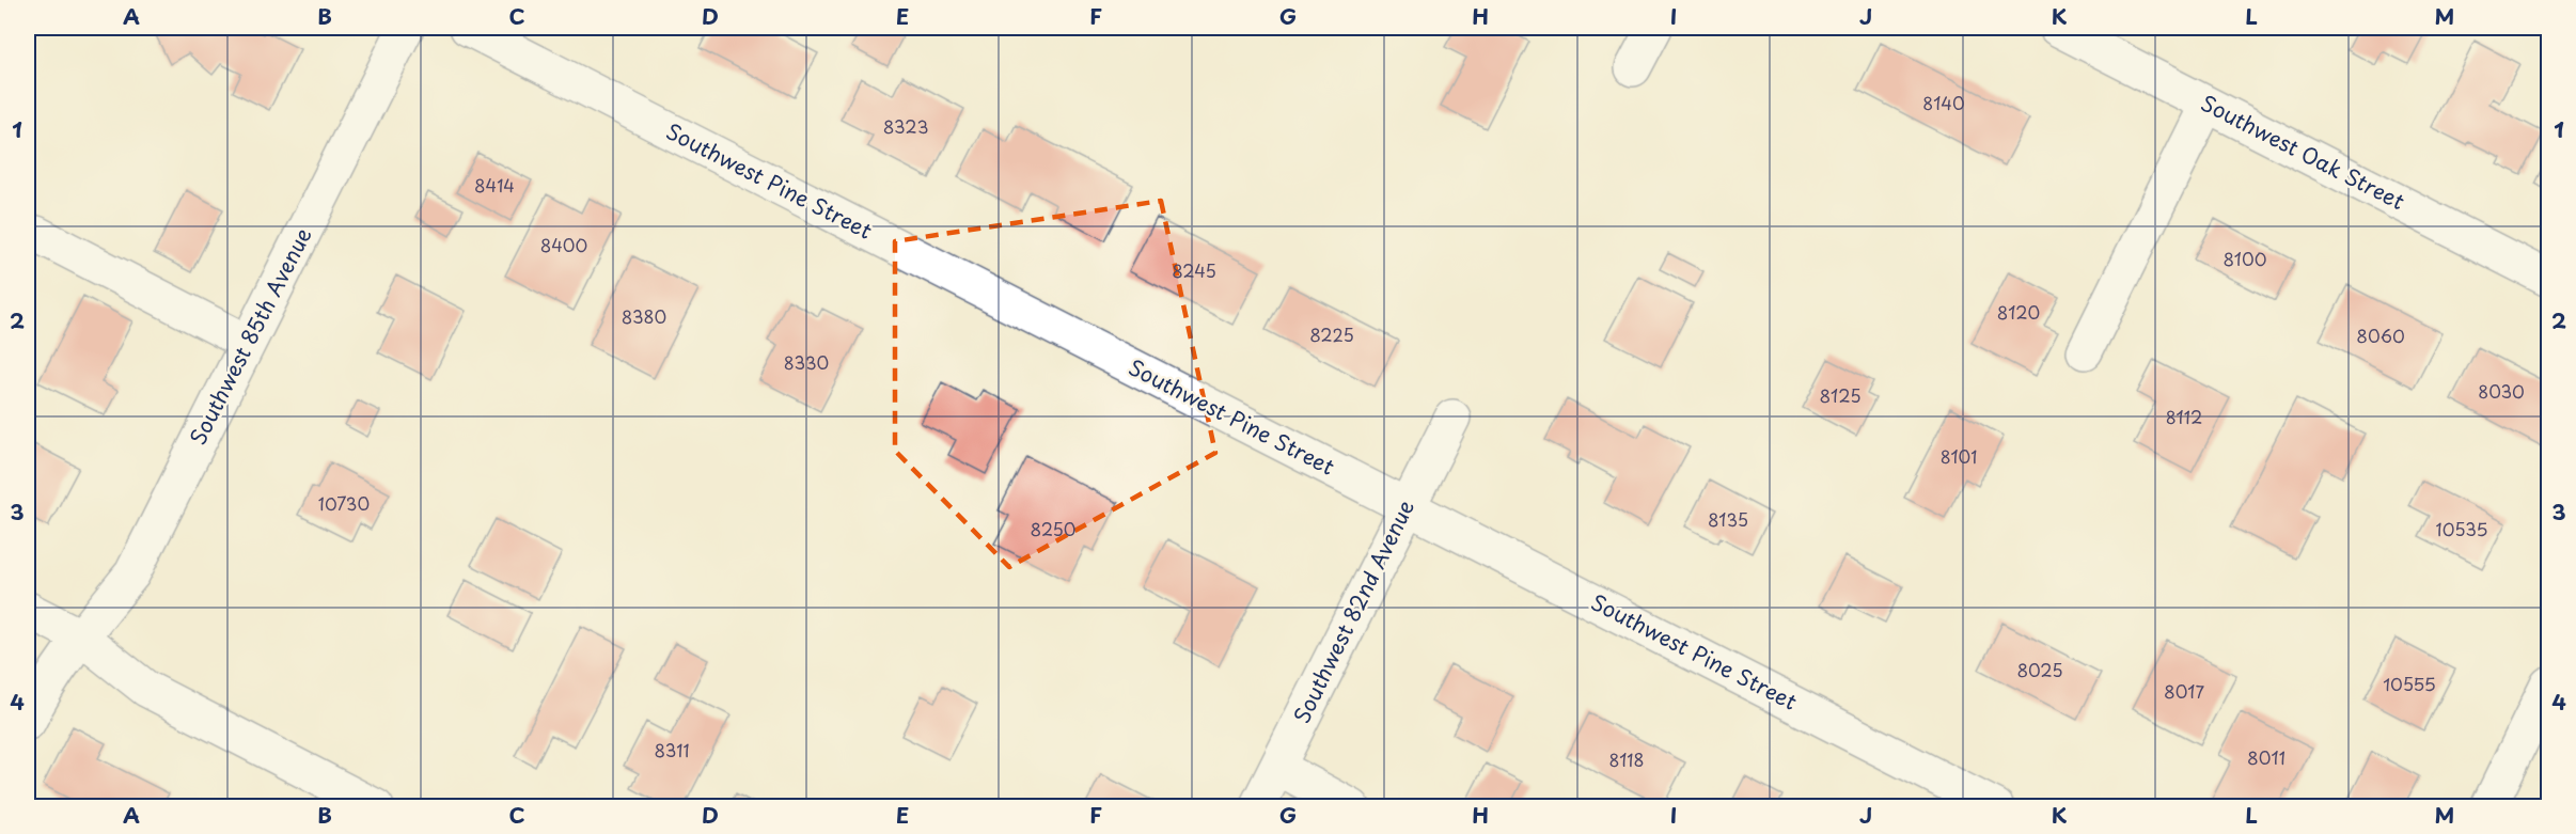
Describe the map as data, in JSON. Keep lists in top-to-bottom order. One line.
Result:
{"streets":{"street":["Southwest Oak Street","Southwest Pine Street","Southwest 85th Avenue","Southwest 82nd Avenue"]},"crossings":[["Southwest Pine Street","Southwest 82nd Avenue"]],"house_numbers":["8140","8323","8414","8400","8100","8245","8120","8380","8225","8060","8330","8030","8125","8112","8101","10730","8135","8250","10535","8025","10555","8017","8311","8011","8118"],"grid":{"columns":["A","B","C","D","E","F","G","H","I","J","K","L","M"],"rows":["1","2","3","4"]}}
